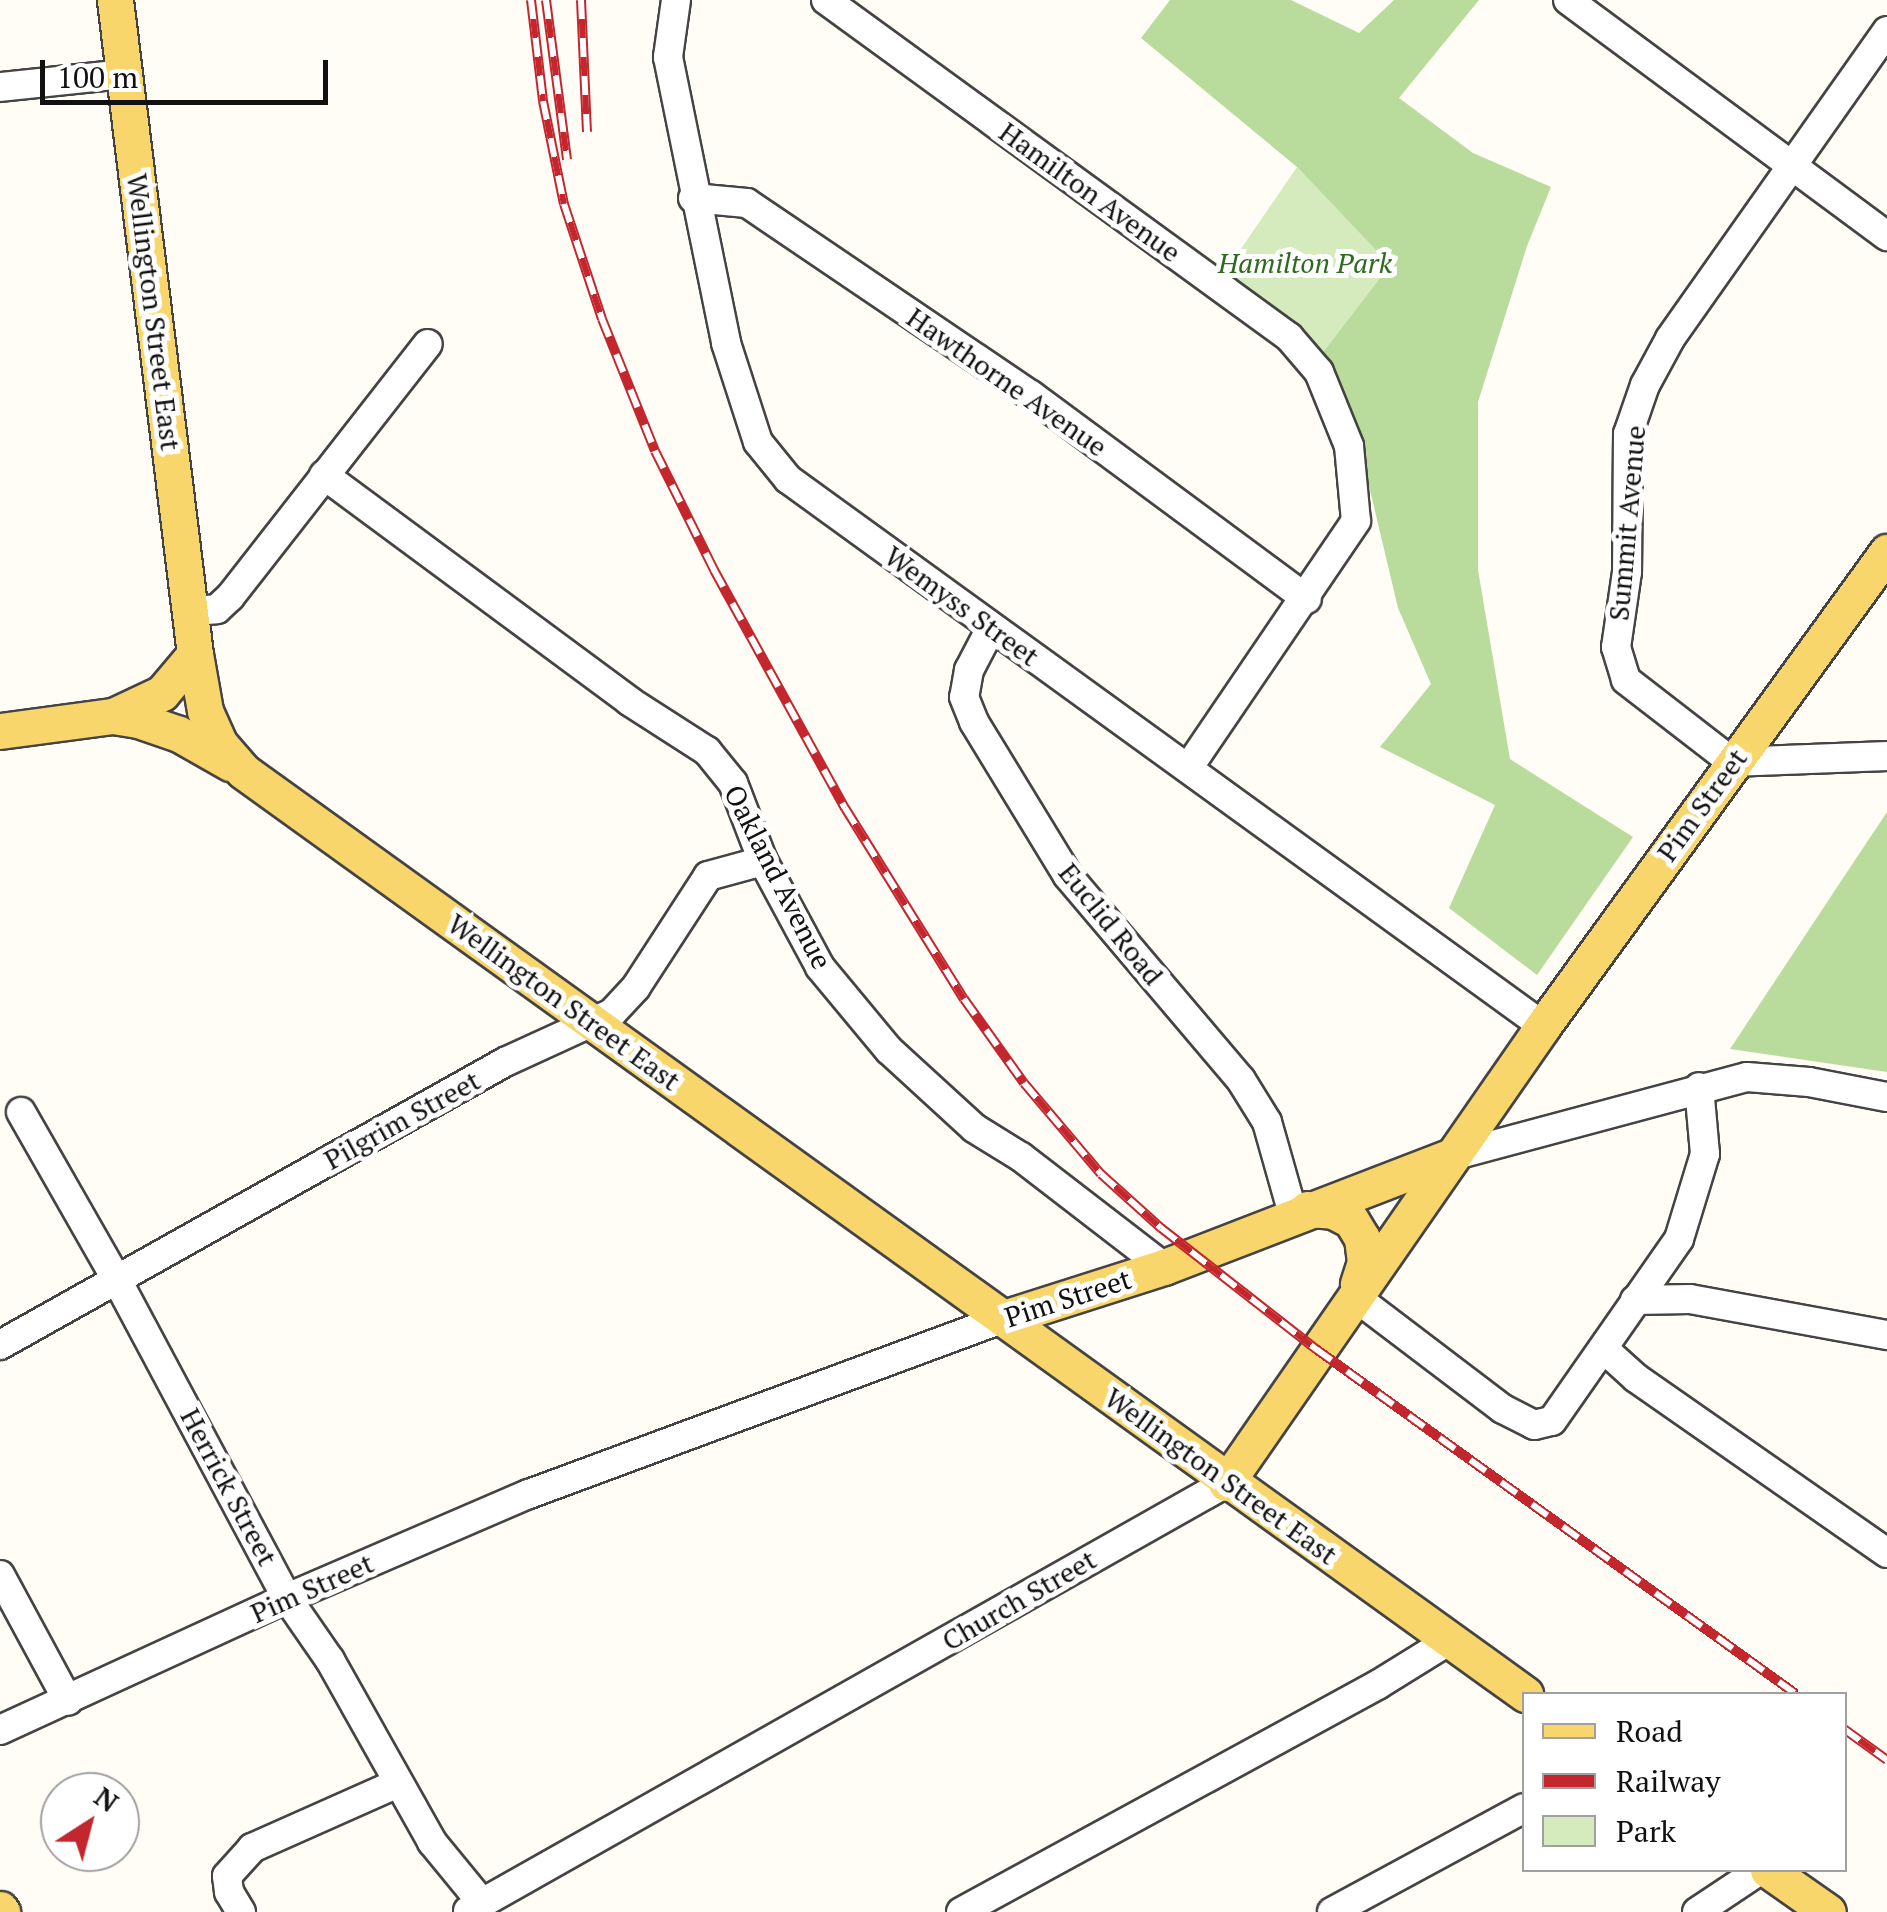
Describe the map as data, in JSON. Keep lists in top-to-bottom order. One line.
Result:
{"streets":{"main road":["Wellington Street East","Pim Street","Church Street"],"street":["Hamilton Avenue","Hawthorne Avenue","Summit Avenue","Wemyss Street","Oakland Avenue","Euclid Road","Pilgrim Street","Herrick Street"]},"crossings":[["Hamilton Avenue","Hawthorne Avenue"],["Hamilton Avenue","Wemyss Street"],["Wellington Street East","Pim Street"],["Wellington Street East","Pilgrim Street"],["Wellington Street East","Church Street"],["Hawthorne Avenue","Wemyss Street"],["Summit Avenue","Pim Street"],["Wemyss Street","Pim Street"],["Wemyss Street","Euclid Road"],["Pim Street","Oakland Avenue"],["Pim Street","Euclid Road"],["Pim Street","Herrick Street"],["Pim Street","Church Street"],["Oakland Avenue","Pilgrim Street"],["Pilgrim Street","Herrick Street"],["Herrick Street","Church Street"]],"parks":["Hamilton Park"],"legend":["Road","Railway","Park"],"scale_bar":"100 m","north":"top right"}
